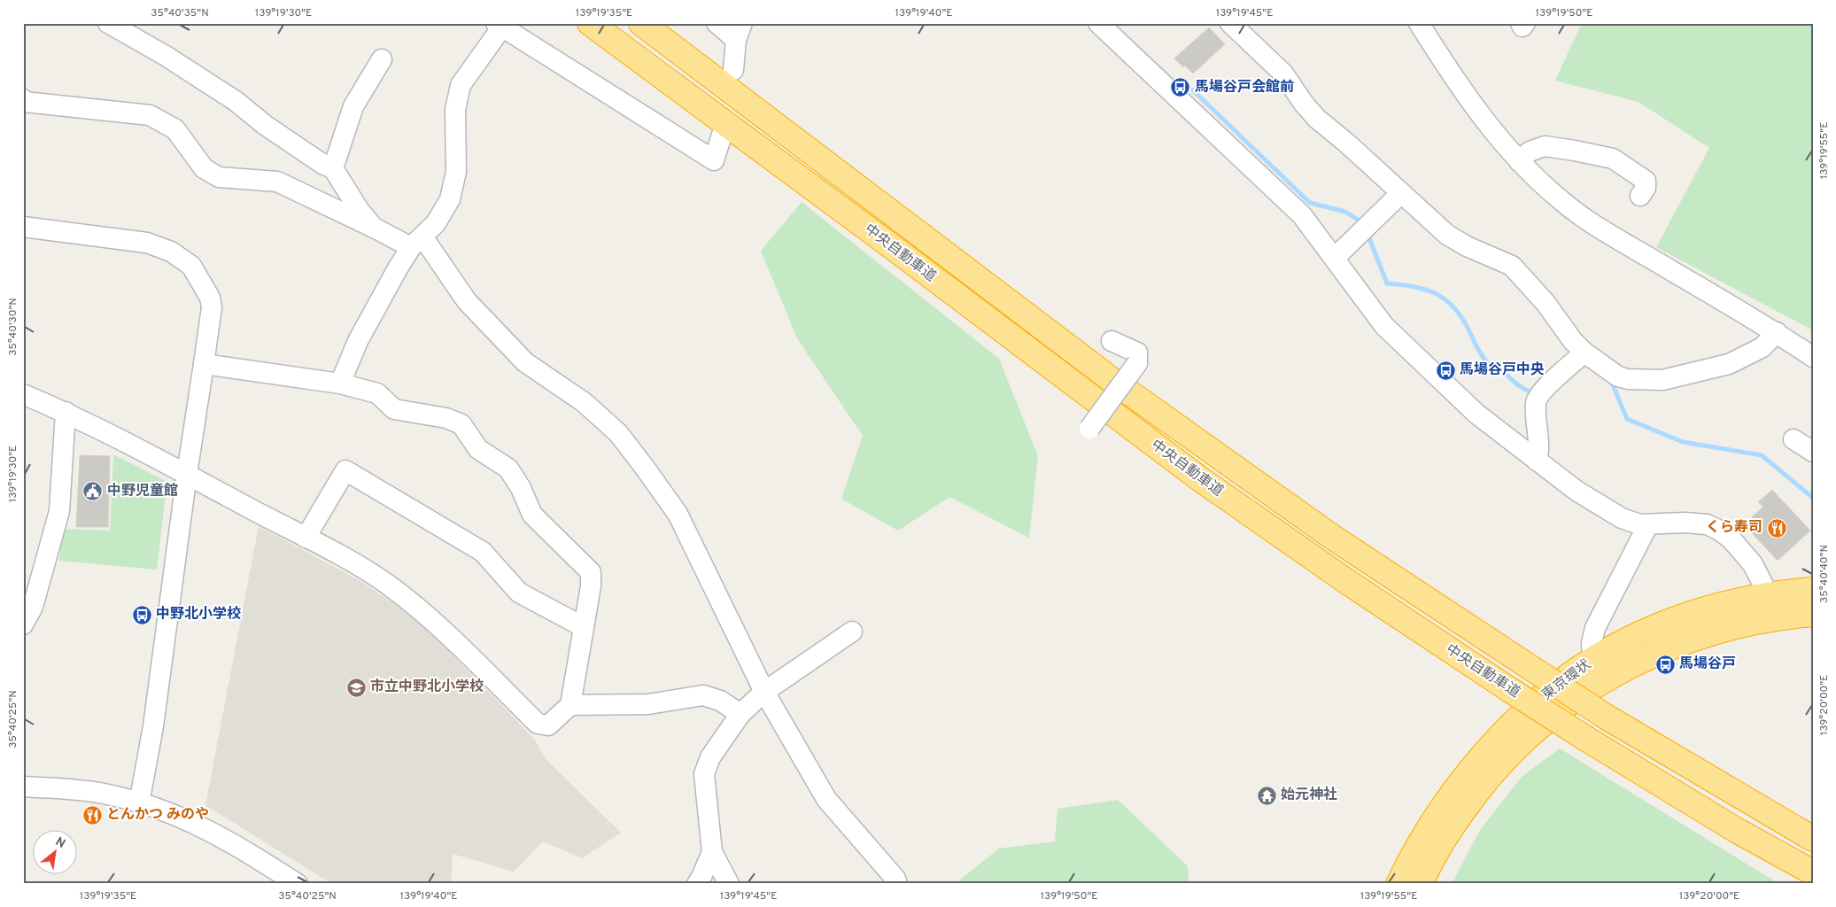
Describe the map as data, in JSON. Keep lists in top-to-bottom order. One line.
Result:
{"streets":{"highway":["中央自動車道","東京環状"]},"places":{"bus stop":["馬場谷戸会館前","馬場谷戸中央","中野北小学校","馬場谷戸"],"public building":["中野児童館"],"restaurant":["くら寿司","とんかつ みのや"],"school or university":["市立中野北小学校"],"temple":["始元神社"]},"north":"top right","coordinates":["35°40'35\"N","139°19'30\"E","139°19'35\"E","139°19'40\"E","139°19'45\"E","139°19'50\"E","139°19'55\"E","35°40'30\"N","35°40'40\"N","139°20'00\"E","35°40'25\"N"]}
